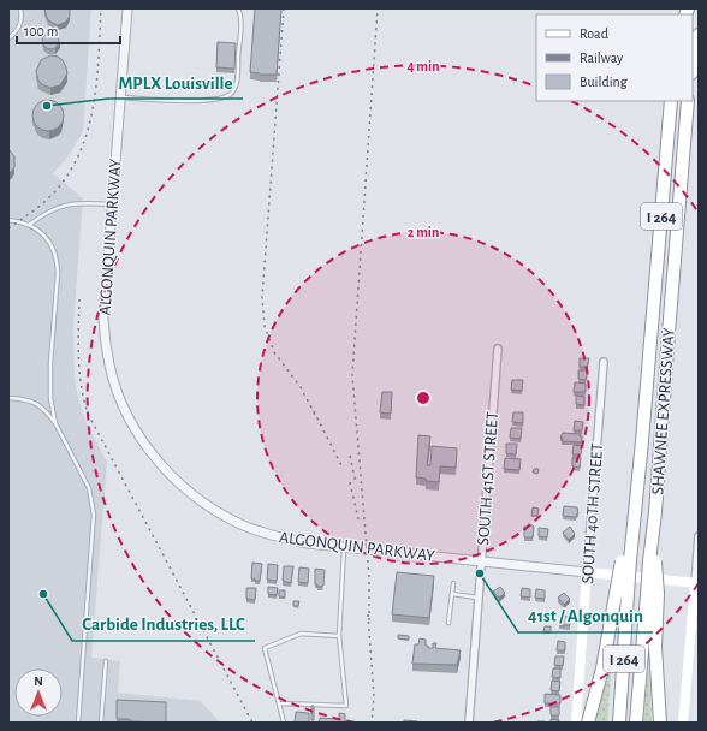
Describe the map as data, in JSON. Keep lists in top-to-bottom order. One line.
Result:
{"streets":{"highway":["I 264","SHAWNEE EXPRESSWAY"],"main road":["ALGONQUIN PARKWAY","SOUTH 40TH STREET"],"street":["SOUTH 41ST STREET"]},"crossings":[["I 264","SHAWNEE EXPRESSWAY"],["ALGONQUIN PARKWAY","SOUTH 41ST STREET"],["ALGONQUIN PARKWAY","SOUTH 40TH STREET"]],"places":["MPLX Louisville","41st / Algonquin","Carbide Industries, LLC"],"legend":["Road","Railway","Building"],"scale_bar":"100 m","north":"top","rings":["4 min","2 min"]}
